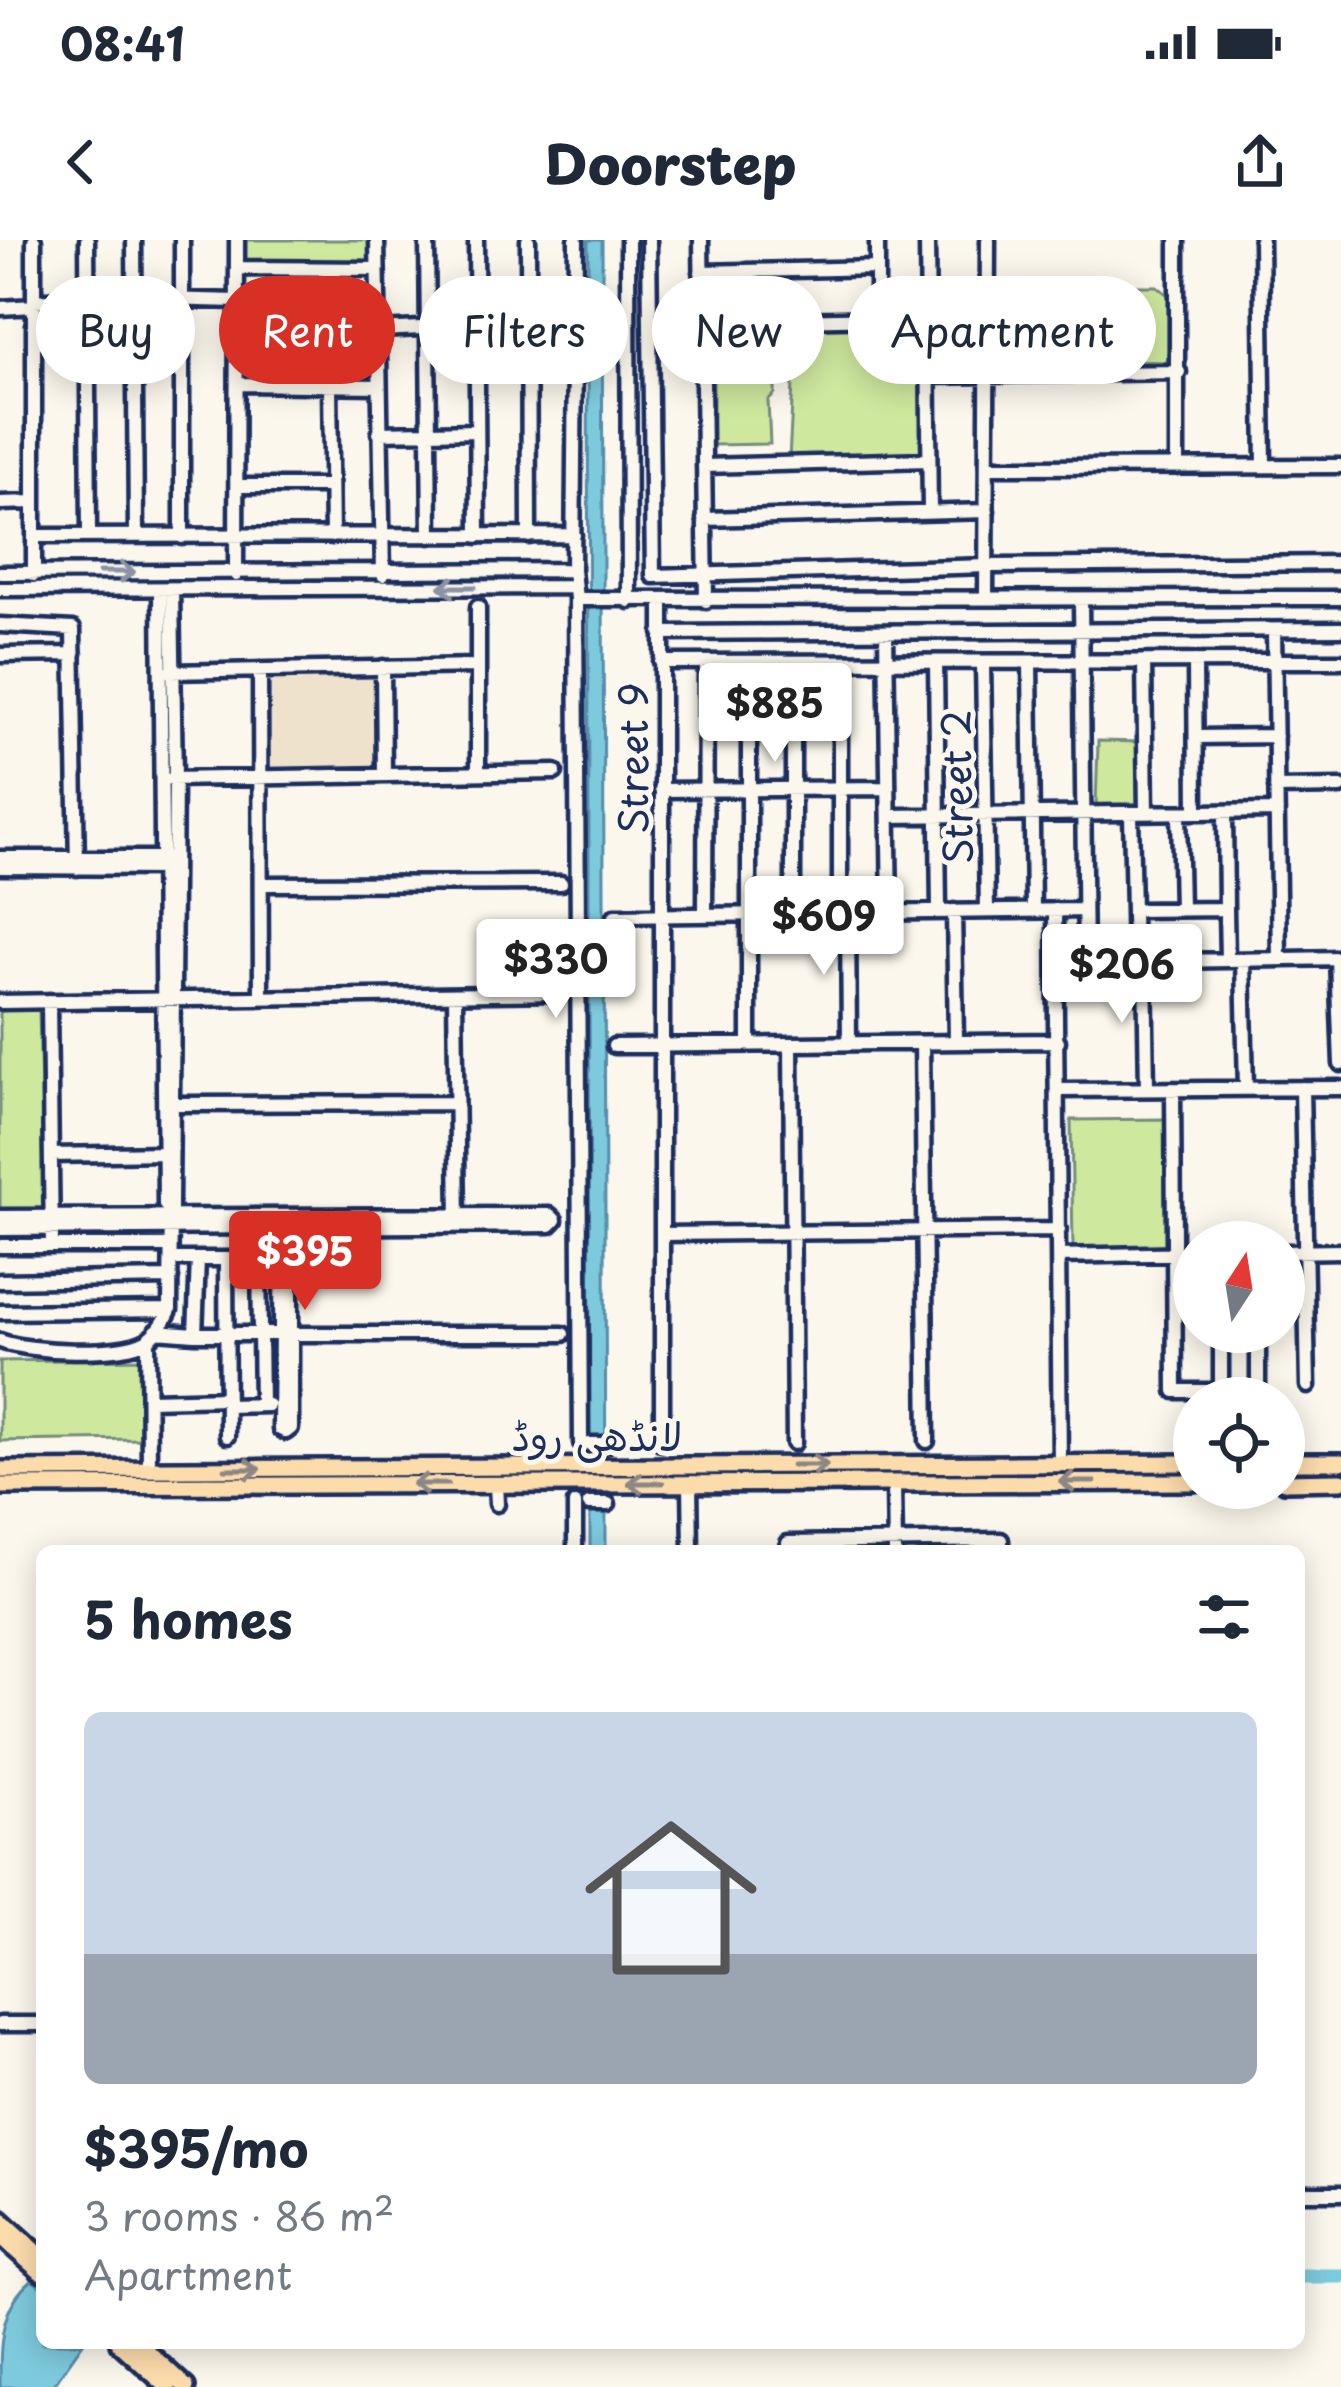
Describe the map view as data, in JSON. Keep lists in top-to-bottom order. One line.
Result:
{"streets":{"main road":["لانڈھی روڈ"],"street":["Street 9","Street 2"]},"north":"top","page":{"status":"08:41","header":"Doorstep","chip":["Buy","Rent","Filters","New","Apartment"],"price":["$885","$609","$330","$206","$395"],"heading":"5 homes","list":[{"name":"$395/mo","note":"3 rooms · 86 m² · Apartment"}]}}
